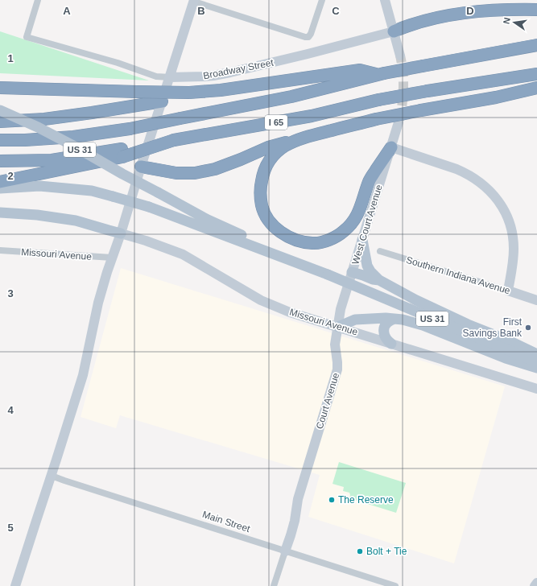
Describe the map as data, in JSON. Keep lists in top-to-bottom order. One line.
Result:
{"streets":{"highway":["I 65"],"main road":["US 31"],"street":["Broadway Street","West Court Avenue","Missouri Avenue","Southern Indiana Avenue","Court Avenue","Main Street"]},"crossings":[["West Court Avenue","Missouri Avenue"],["West Court Avenue","Court Avenue"],["Missouri Avenue","Court Avenue"],["Court Avenue","Main Street"]],"places":["First Savings Bank","The Reserve","Bolt + Tie"],"north":"left","grid":{"columns":["A","B","C","D"],"rows":["1","2","3","4","5"]}}
